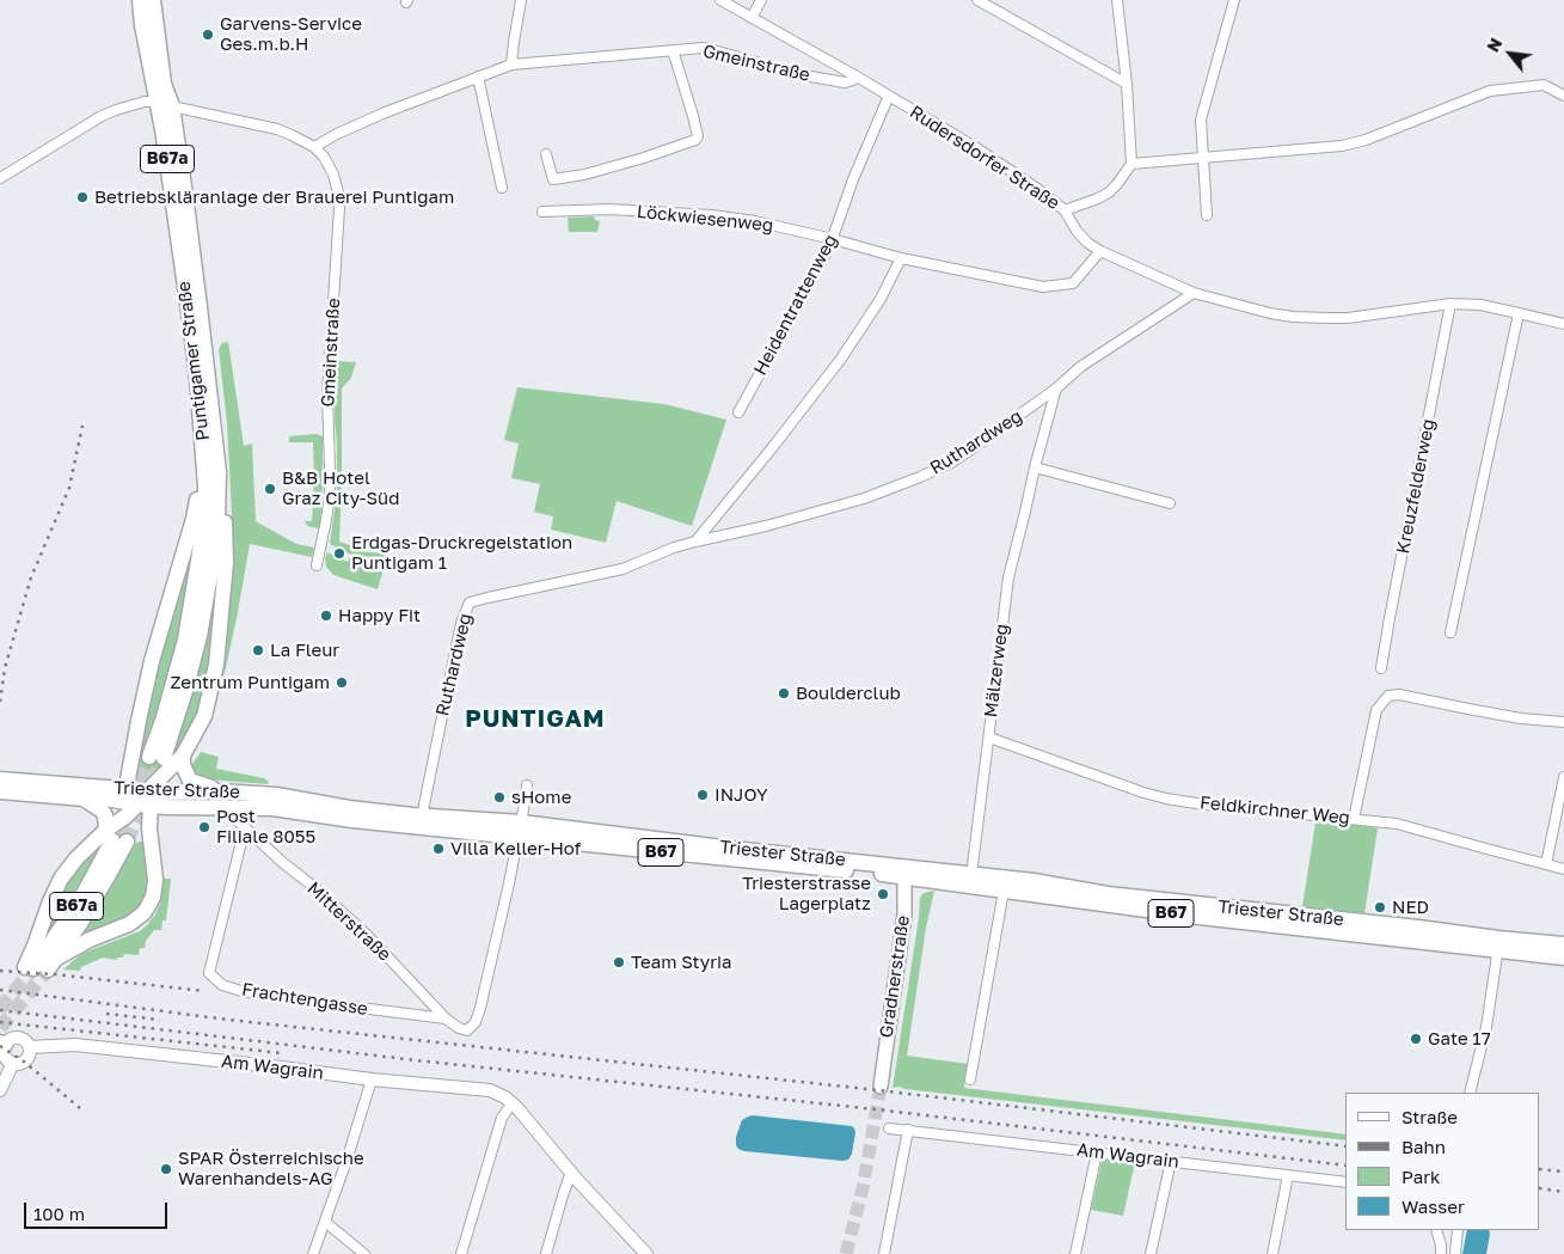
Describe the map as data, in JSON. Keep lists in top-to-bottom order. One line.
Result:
{"streets":{"main road":["B67a","Puntigamer Straße","Triester Straße","B67","Gradnerstraße"],"street":["Gmeinstraße","Rudersdorfer Straße","Löckwiesenweg","Heidentrattenweg","Ruthardweg","Kreuzfelderweg","Mälzerweg","Feldkirchner Weg","Mitterstraße","Frachtengasse","Am Wagrain"]},"crossings":[["Gmeinstraße","Rudersdorfer Straße"],["Gmeinstraße","Puntigamer Straße"],["Rudersdorfer Straße","Löckwiesenweg"],["Rudersdorfer Straße","Heidentrattenweg"],["Rudersdorfer Straße","Ruthardweg"],["Rudersdorfer Straße","Kreuzfelderweg"],["B67a","Puntigamer Straße"],["Löckwiesenweg","Heidentrattenweg"],["Ruthardweg","Mälzerweg"],["Ruthardweg","Triester Straße"],["Mälzerweg","Triester Straße"],["Mälzerweg","Feldkirchner Weg"],["Triester Straße","Mitterstraße"],["Triester Straße","Gradnerstraße"],["Mitterstraße","Frachtengasse"]],"districts":["PUNTIGAM"],"places":["Garvens-Service Ges.m.b.H","Betriebskläranlage der Brauerei Puntigam","B&B Hotel Graz City-Süd","Erdgas-Druckregelstation Puntigam 1","Happy Fit","La Fleur","Zentrum Puntigam","Boulderclub","INJOY","sHome","Post Filiale 8055","Villa Keller-Hof","Triesterstrasse Lagerplatz","NED","Team Styria","Gate 17","SPAR Österreichische Warenhandels-AG"],"legend":["Straße","Bahn","Park","Wasser"],"scale_bar":"100 m","north":"top left"}
